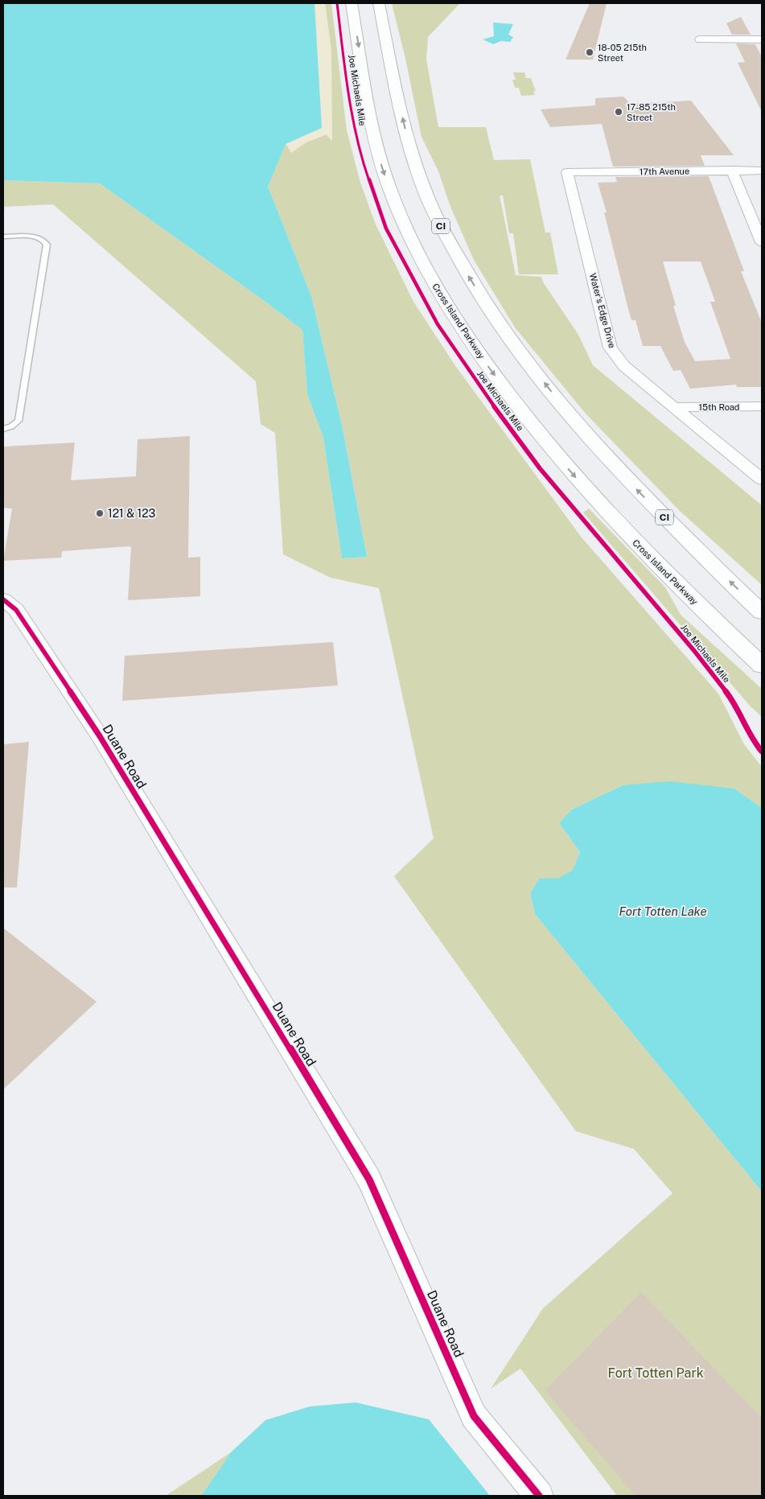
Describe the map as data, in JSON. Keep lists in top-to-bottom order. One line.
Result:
{"streets":{"highway":["CI","Cross Island Parkway"],"street":["17th Avenue","Water's Edge Drive","15th Road","Duane Road"],"cycle path":["Joe Michaels Mile"]},"crossings":[["17th Avenue","Water's Edge Drive"],["Water's Edge Drive","15th Road"]],"water":["Fort Totten Lake"],"parks":["Fort Totten Park"],"places":["18-05 215th Street","17-85 215th Street","121 & 123"]}
